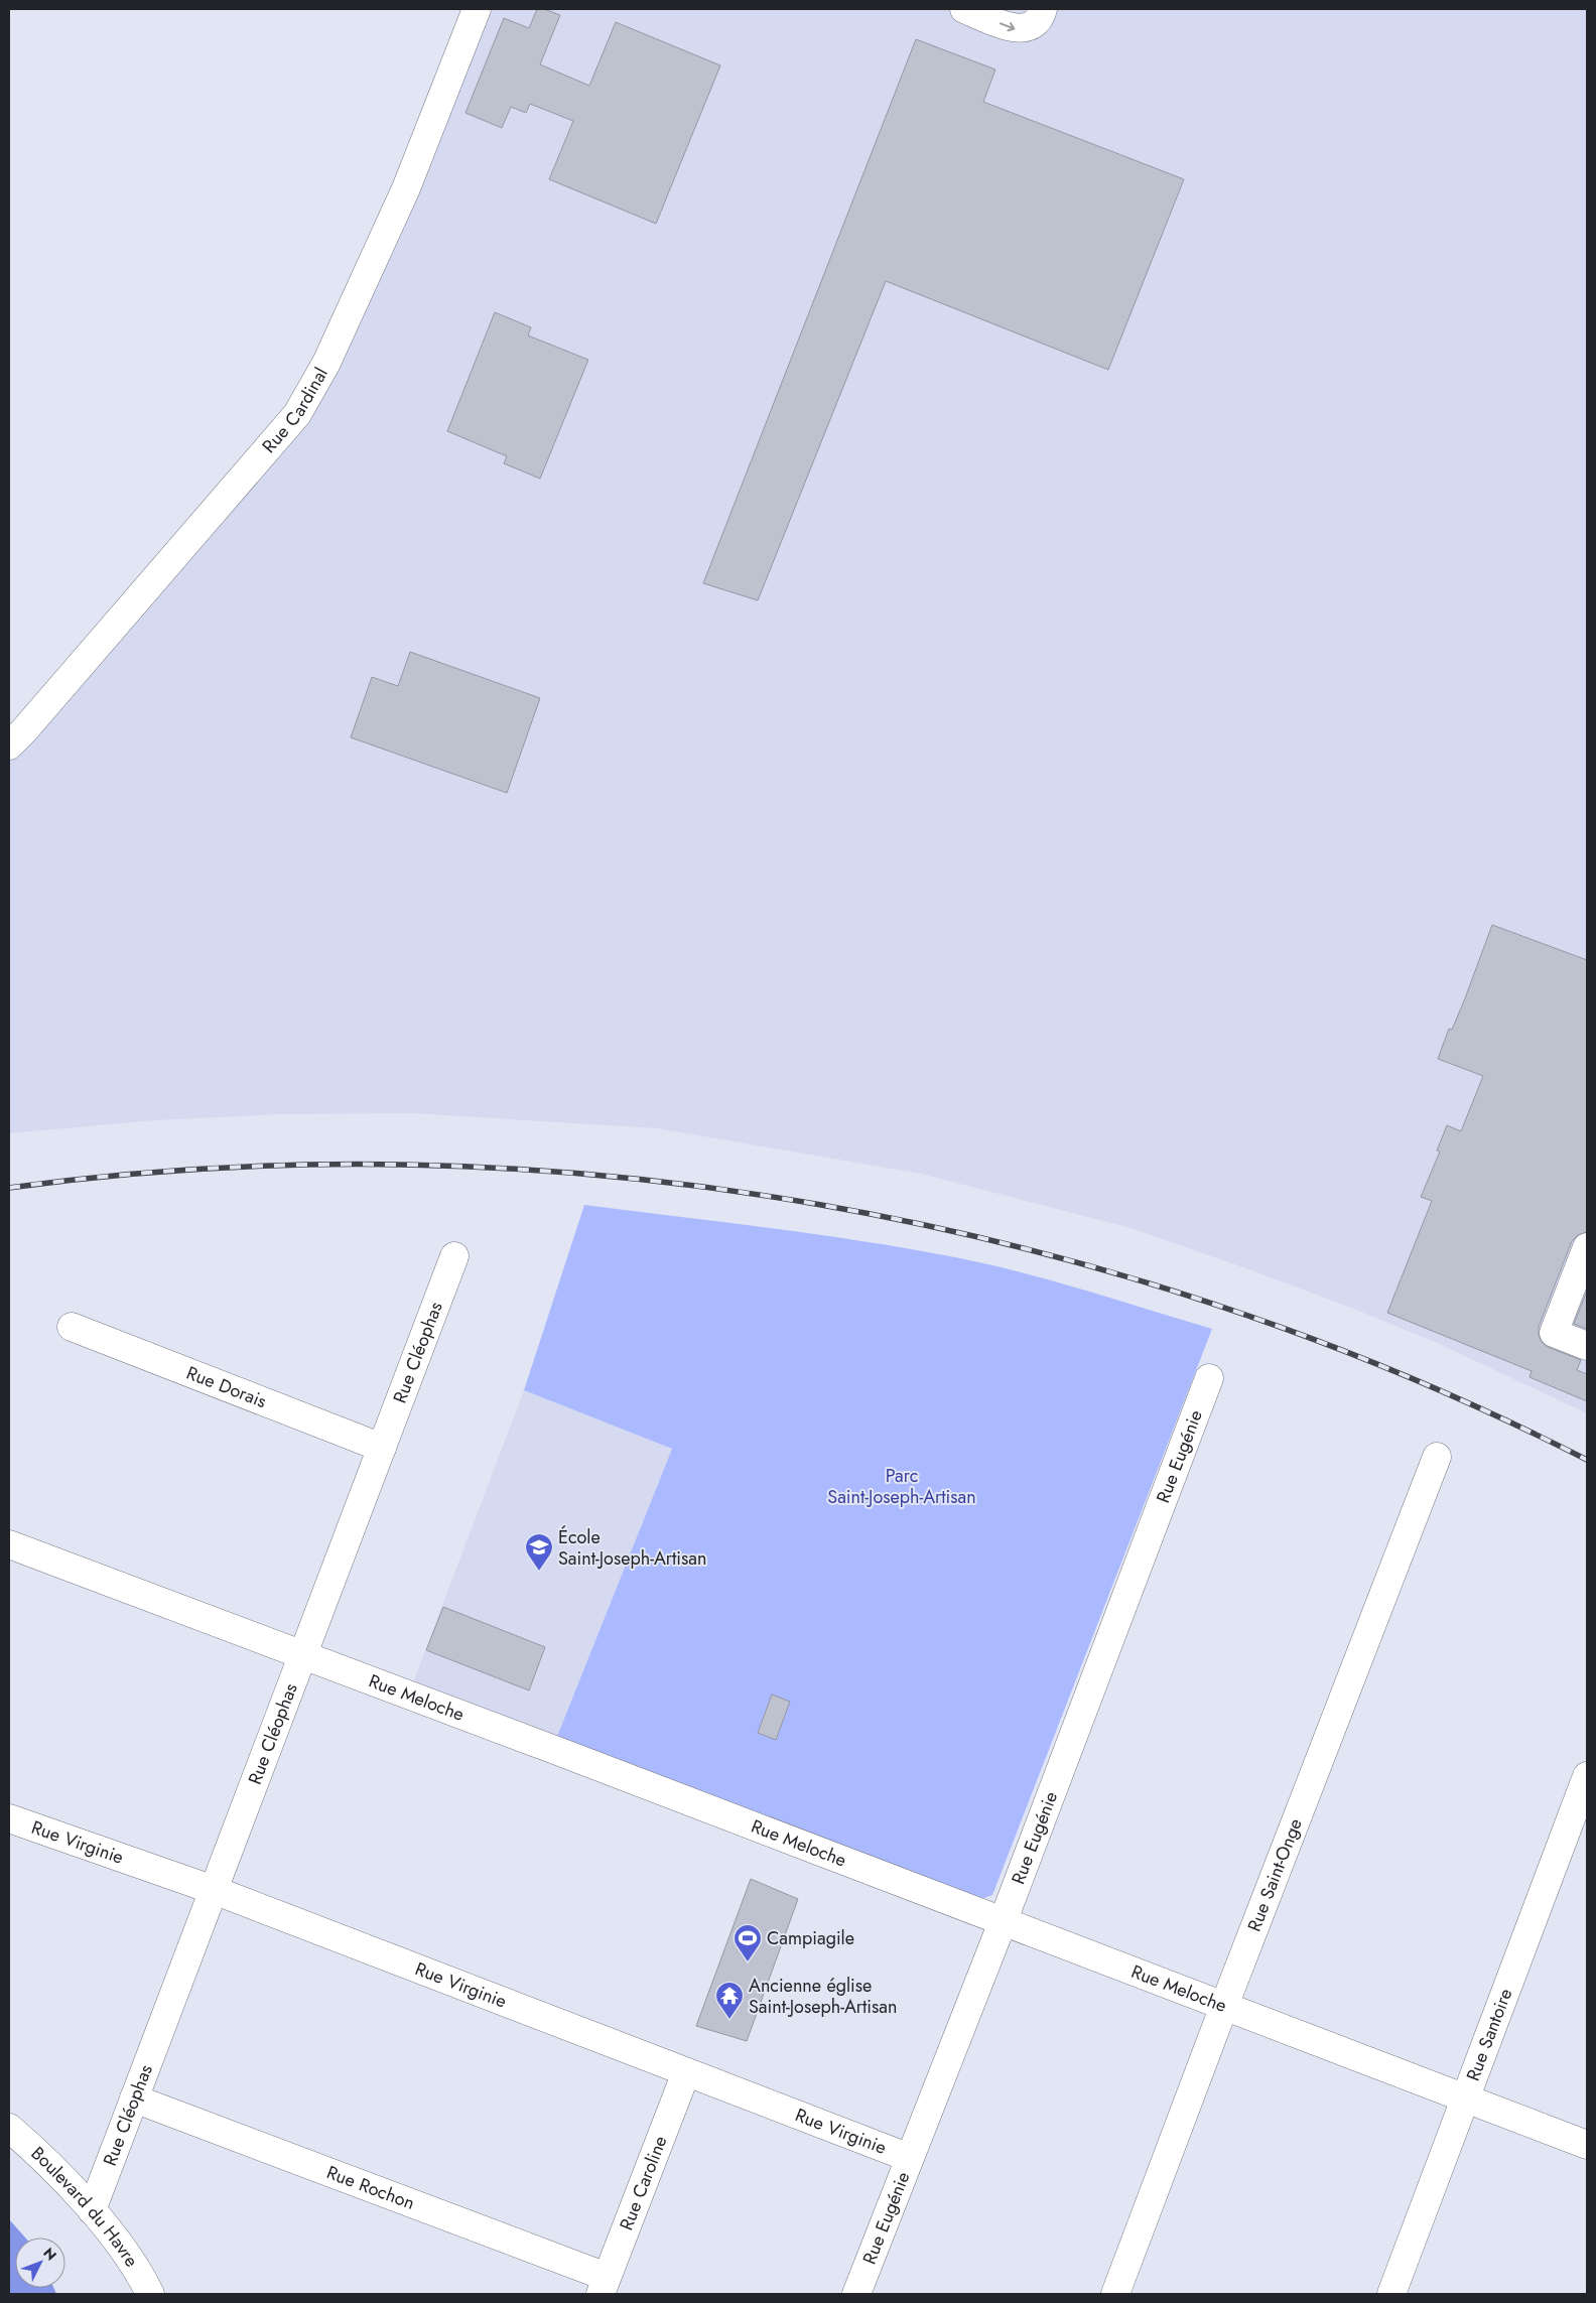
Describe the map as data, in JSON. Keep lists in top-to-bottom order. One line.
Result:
{"streets":{"street":["Rue Cardinal","Rue Cléophas","Rue Dorais","Rue Eugénie","Rue Meloche","Rue Virginie","Rue Saint-Onge","Rue Santoire","Rue Caroline","Rue Rochon","Boulevard du Havre"]},"crossings":[["Rue Cléophas","Rue Dorais"],["Rue Cléophas","Rue Meloche"],["Rue Cléophas","Rue Virginie"],["Rue Cléophas","Rue Rochon"],["Rue Cléophas","Boulevard du Havre"],["Rue Eugénie","Rue Meloche"],["Rue Eugénie","Rue Virginie"],["Rue Meloche","Rue Saint-Onge"],["Rue Meloche","Rue Santoire"],["Rue Virginie","Rue Caroline"],["Rue Caroline","Rue Rochon"]],"parks":["Parc Saint-Joseph-Artisan"],"places":{"school or university":["École Saint-Joseph-Artisan"],"sports":["Campiagile"],"temple":["Ancienne église Saint-Joseph-Artisan"]},"north":"top right"}
